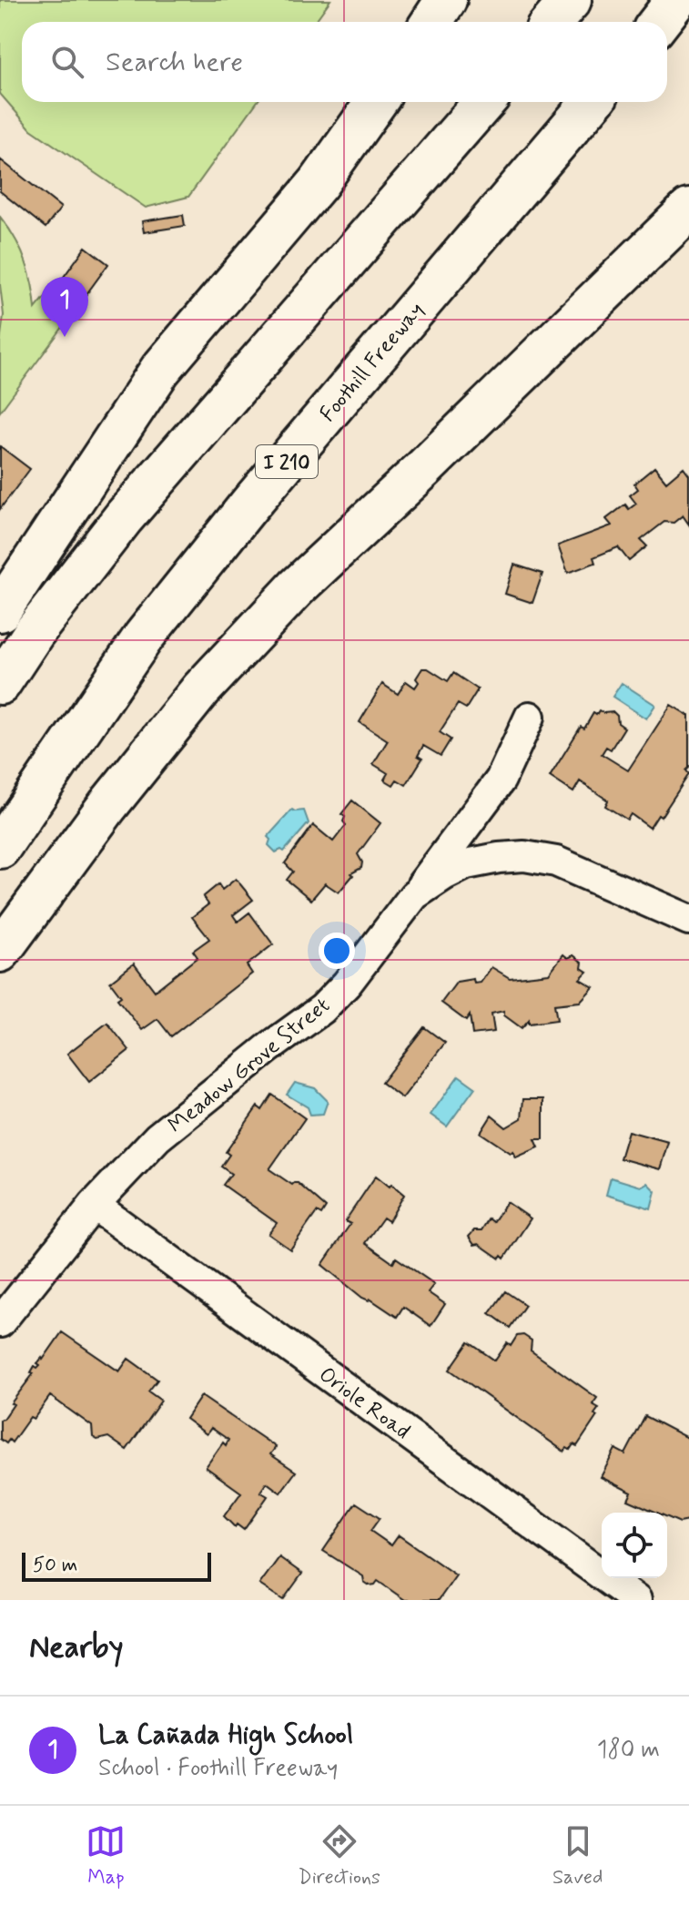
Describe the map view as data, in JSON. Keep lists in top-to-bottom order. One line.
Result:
{"streets":{"highway":["Foothill Freeway","I 210"],"street":["Meadow Grove Street","Oriole Road"]},"crossings":[["Meadow Grove Street","Oriole Road"]],"scale_bar":"50 m","page":{"search":"Search here","pins":"1","scale":"50 m","heading":"Nearby","list":[{"mark":"1","name":"La Cañada High School","note":"School · Foothill Freeway","value":"180 m"}],"nav":["Map","Directions","Saved"]}}
